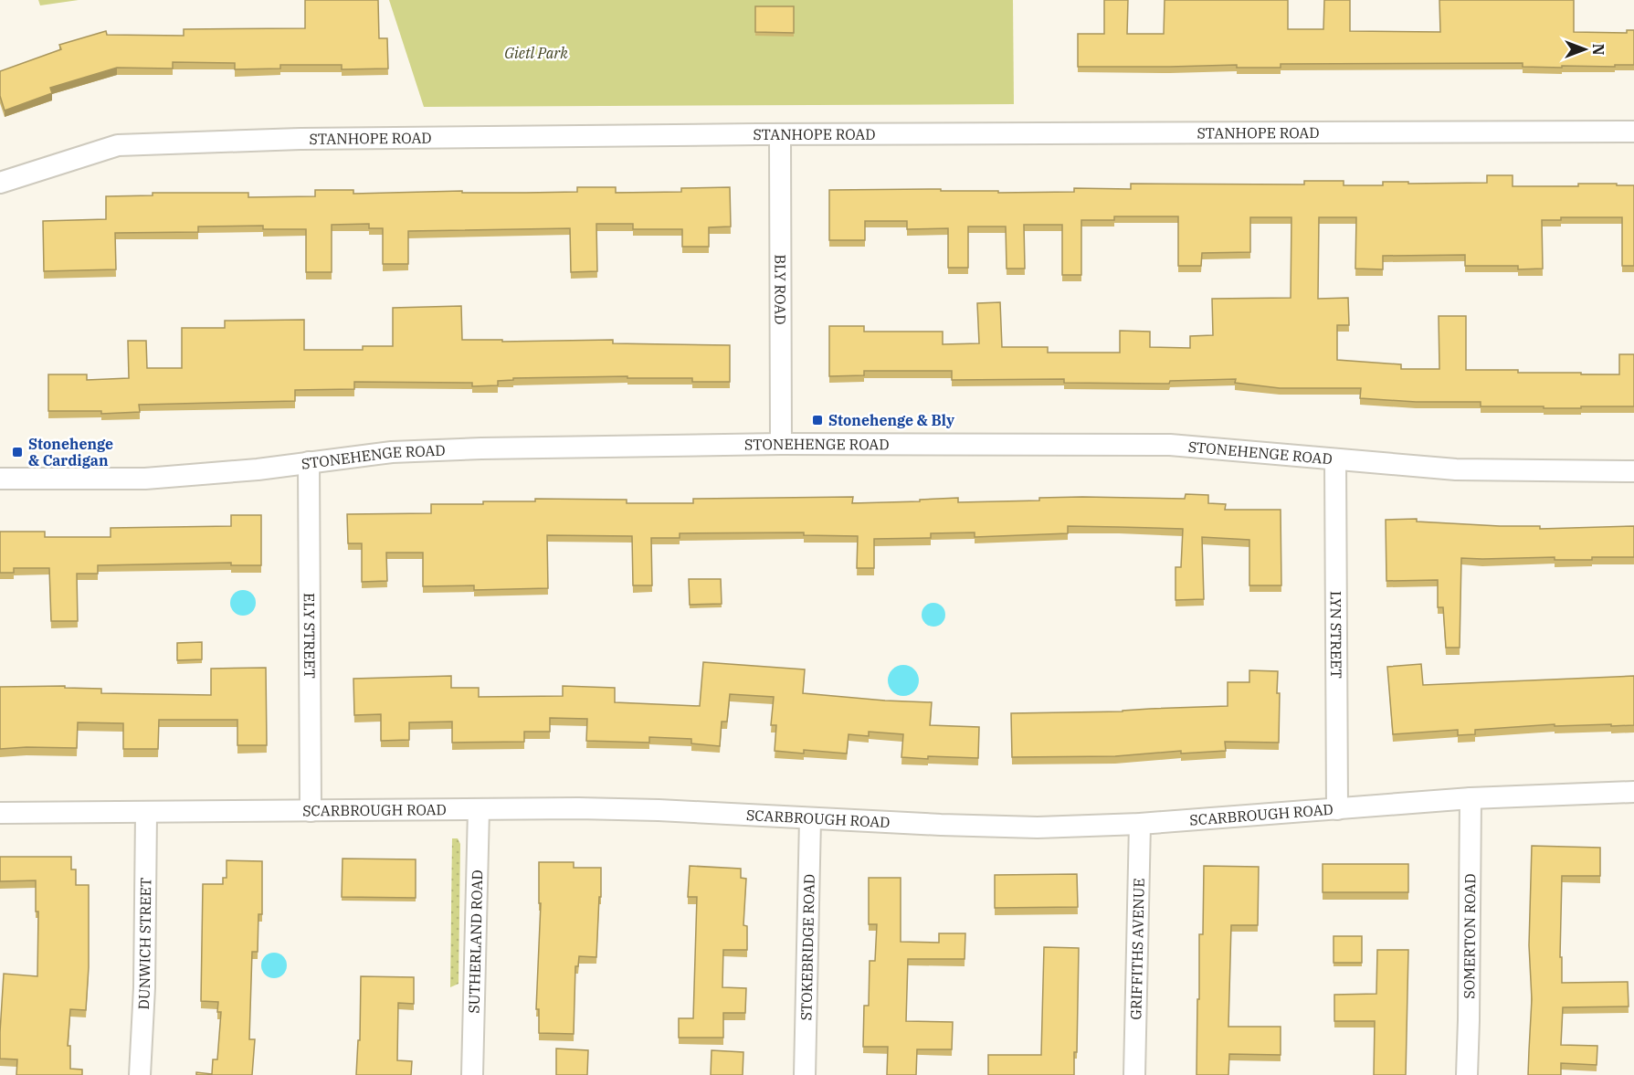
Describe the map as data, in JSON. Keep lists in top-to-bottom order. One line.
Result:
{"streets":{"street":["STANHOPE ROAD","BLY ROAD","STONEHENGE ROAD","LYN STREET","ELY STREET","SCARBROUGH ROAD","SOMERTON ROAD","SUTHERLAND ROAD","DUNWICH STREET","STOKEBRIDGE ROAD","GRIFFITHS AVENUE"]},"crossings":[["STANHOPE ROAD","BLY ROAD"],["BLY ROAD","STONEHENGE ROAD"],["STONEHENGE ROAD","LYN STREET"],["STONEHENGE ROAD","ELY STREET"],["LYN STREET","SCARBROUGH ROAD"],["ELY STREET","SCARBROUGH ROAD"],["SCARBROUGH ROAD","SOMERTON ROAD"],["SCARBROUGH ROAD","SUTHERLAND ROAD"],["SCARBROUGH ROAD","DUNWICH STREET"],["SCARBROUGH ROAD","STOKEBRIDGE ROAD"],["SCARBROUGH ROAD","GRIFFITHS AVENUE"]],"parks":["Gietl Park"],"places":{"transit":["Stonehenge & Bly","Stonehenge & Cardigan"]},"north":"right"}
